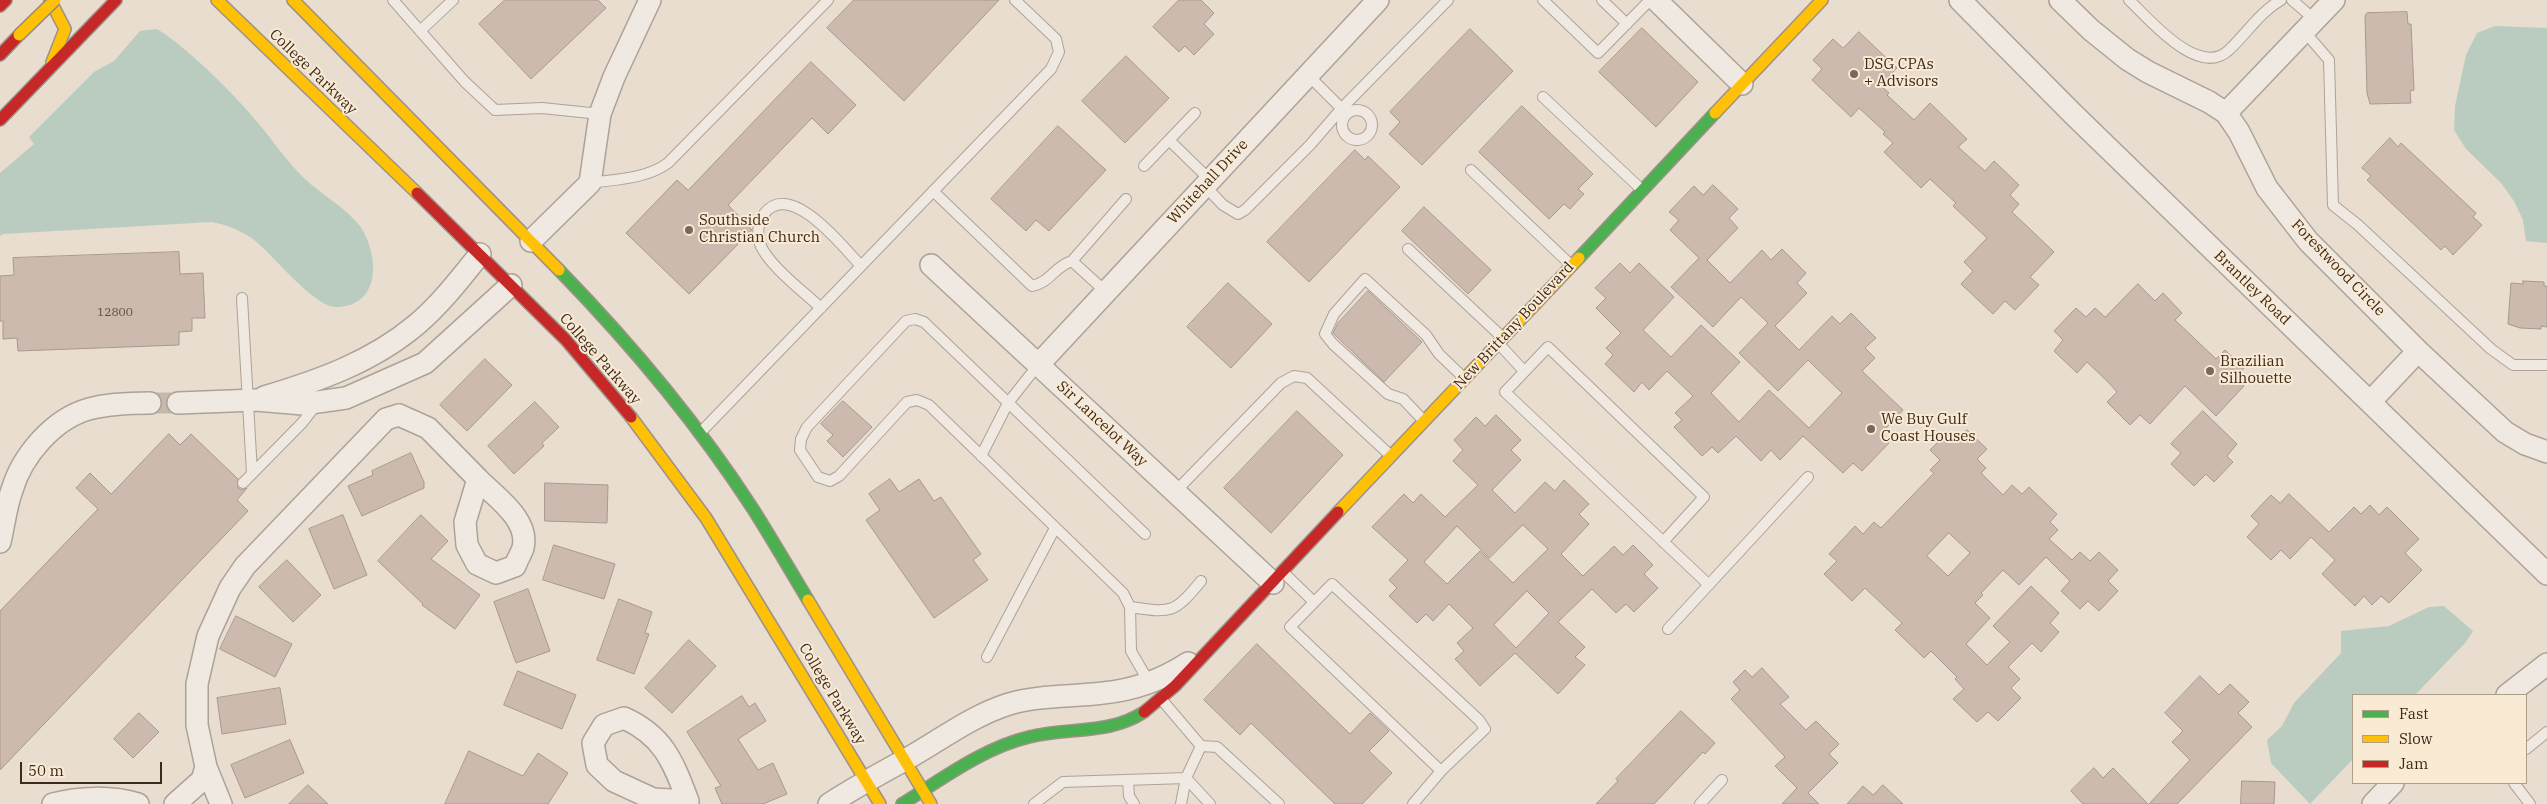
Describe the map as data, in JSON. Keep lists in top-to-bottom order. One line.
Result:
{"streets":{"main road":["College Parkway","New Brittany Boulevard"],"street":["Whitehall Drive","Forestwood Circle","Brantley Road","Sir Lancelot Way"]},"crossings":[["College Parkway","New Brittany Boulevard"],["Whitehall Drive","Sir Lancelot Way"],["New Brittany Boulevard","Sir Lancelot Way"]],"places":["DSG CPAs + Advisors","Southside Christian Church","Brazilian Silhouette","We Buy Gulf Coast Houses"],"house_numbers":["12800"],"legend":["Fast","Slow","Jam"],"scale_bar":"50 m"}
